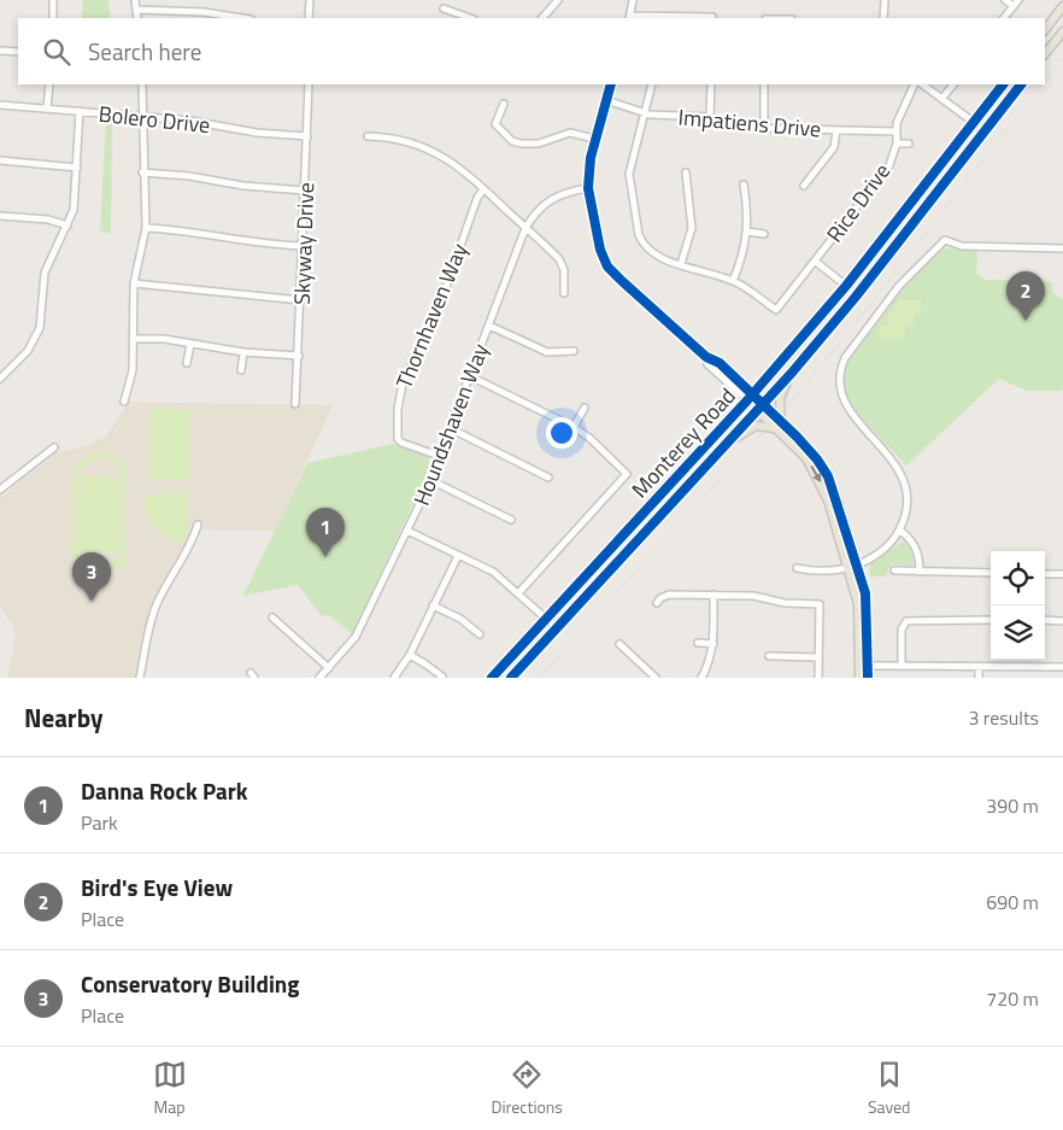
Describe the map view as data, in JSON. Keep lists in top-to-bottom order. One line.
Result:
{"streets":{"main road":["Monterey Road"],"street":["Bolero Drive","Impatiens Drive","Rice Drive","Skyway Drive","Thornhaven Way","Houndshaven Way"]},"crossings":[["Bolero Drive","Skyway Drive"],["Impatiens Drive","Rice Drive"],["Thornhaven Way","Houndshaven Way"]],"page":{"search":"Search here","pins":["2","1","3"],"heading":["Nearby","3 results"],"list":[{"mark":"1","name":"Danna Rock Park","note":"Park","value":"390 m"},{"mark":"2","name":"Bird's Eye View","note":"Place","value":"690 m"},{"mark":"3","name":"Conservatory Building","note":"Place","value":"720 m"}],"nav":["Map","Directions","Saved"]}}
